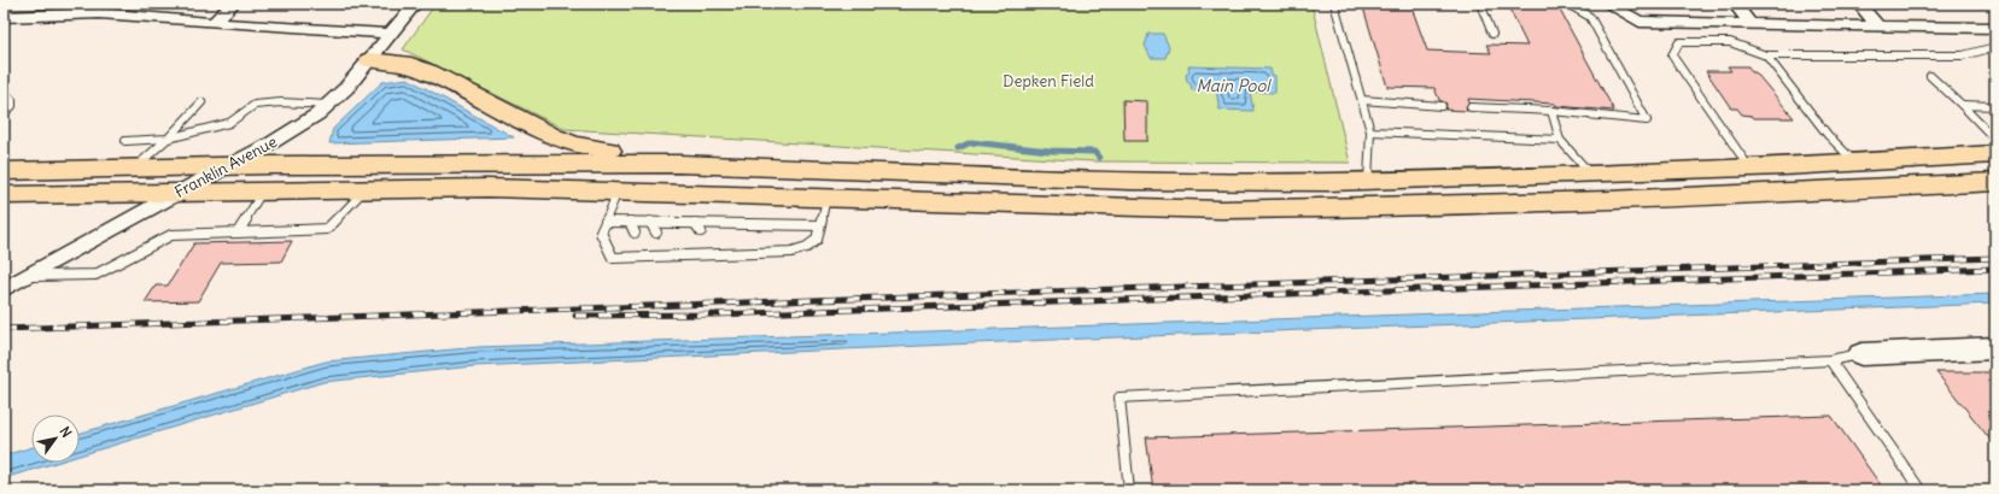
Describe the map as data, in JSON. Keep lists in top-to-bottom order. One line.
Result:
{"streets":{"street":["Franklin Avenue"]},"water":["Main Pool"],"parks":["Depken Field"],"north":"top right"}
